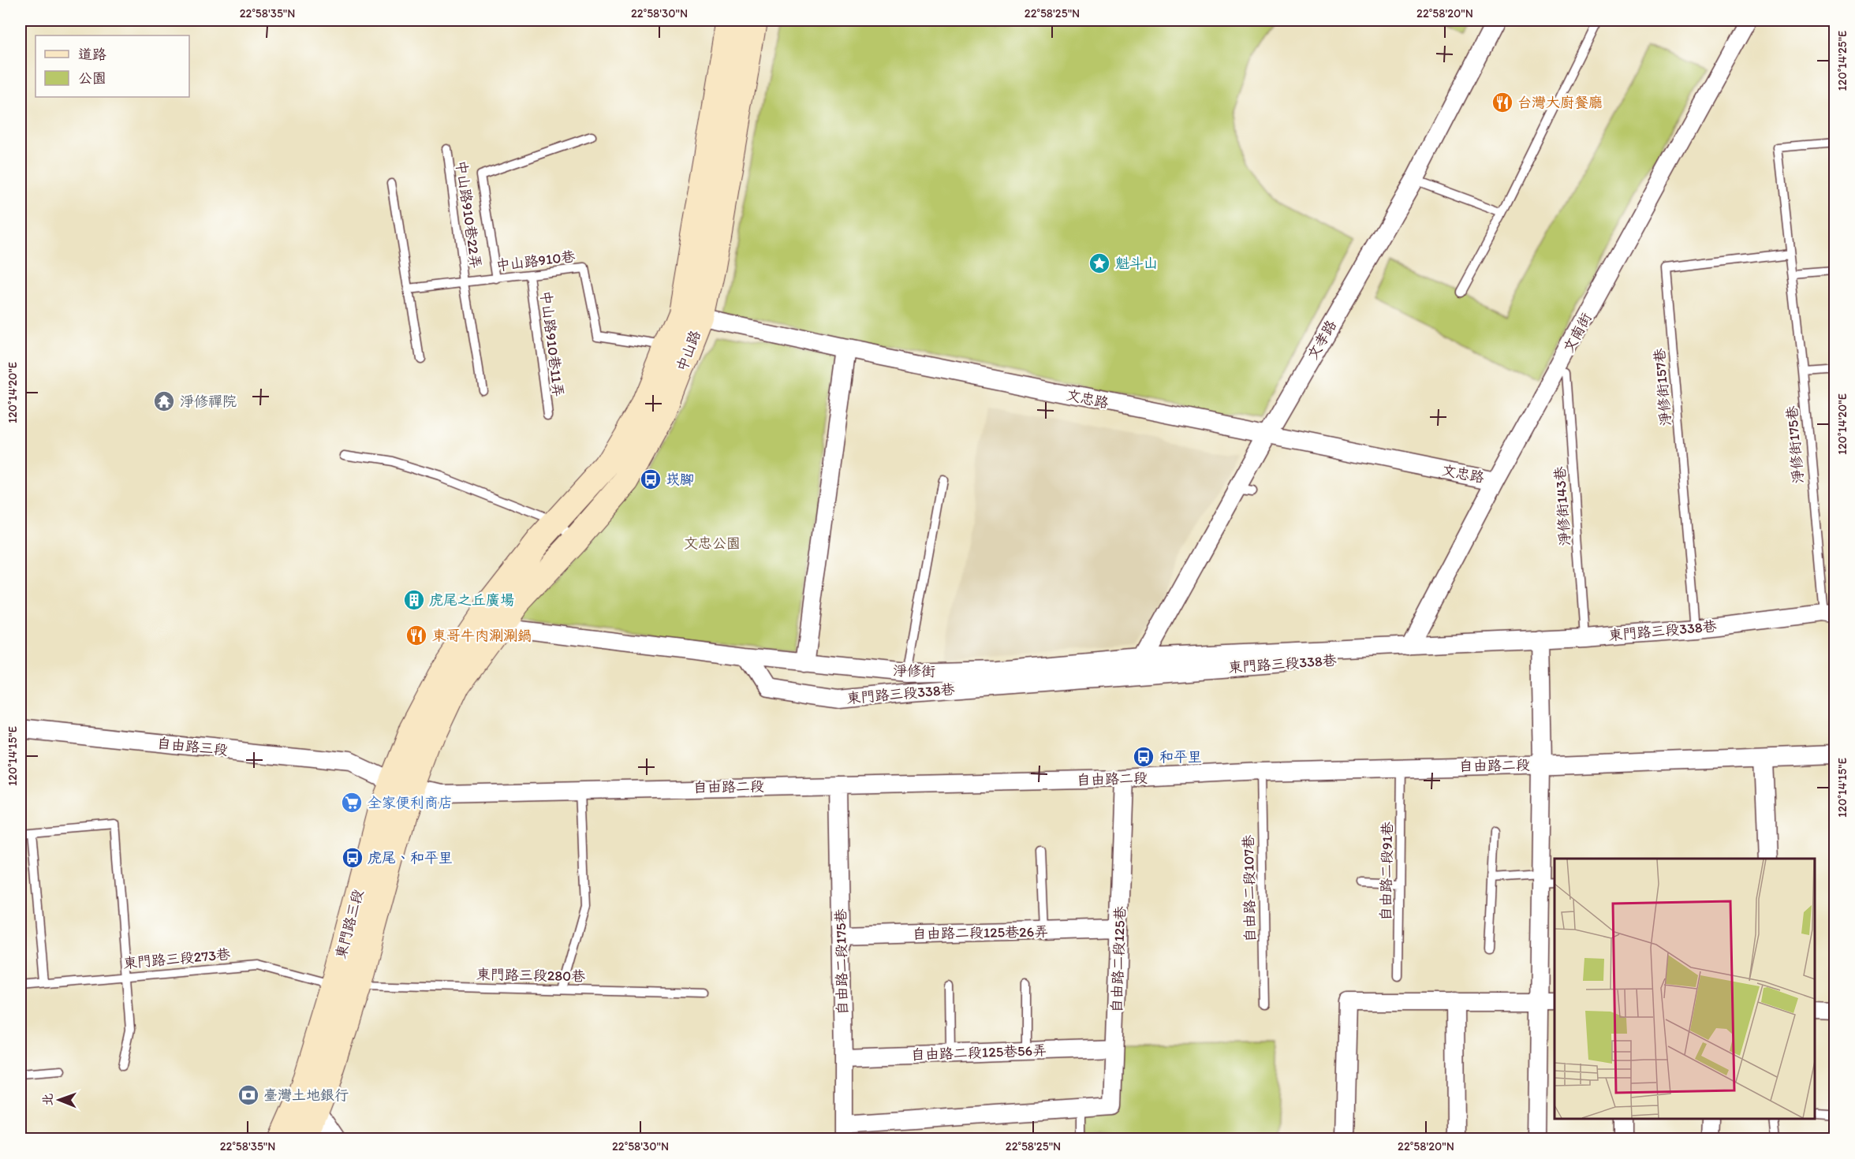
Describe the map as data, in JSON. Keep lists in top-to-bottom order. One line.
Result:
{"streets":{"main road":["中山路","東門路三段"],"street":["文南街","文孝路","文忠路","東門路三段338巷","淨修街","自由路三段","自由路二段","自由路二段125巷26弄","自由路二段125巷","自由路二段175巷","自由路二段125巷56弄"],"lane":["中山路910巷22弄","中山路910巷","中山路910巷11弄","淨修街157巷","淨修街175巷","淨修街143巷","自由路二段91巷","自由路二段107巷","東門路三段273巷","東門路三段280巷"]},"crossings":[["中山路910巷22弄","中山路910巷"],["中山路910巷","中山路910巷11弄"],["中山路910巷","中山路"],["文南街","文忠路"],["文南街","東門路三段338巷"],["文南街","淨修街"],["文孝路","文忠路"],["文孝路","淨修街"],["中山路","文忠路"],["中山路","淨修街"],["中山路","東門路三段"],["淨修街157巷","淨修街175巷"],["淨修街157巷","東門路三段338巷"],["淨修街175巷","東門路三段338巷"],["淨修街143巷","東門路三段338巷"],["東門路三段338巷","淨修街"],["淨修街","東門路三段"],["自由路三段","自由路二段"],["自由路三段","東門路三段"],["自由路二段","自由路二段91巷"],["自由路二段","自由路二段107巷"],["自由路二段","東門路三段"],["自由路二段","自由路二段125巷"],["自由路二段","自由路二段175巷"],["東門路三段","東門路三段273巷"],["東門路三段","東門路三段280巷"],["自由路二段125巷26弄","自由路二段125巷"],["自由路二段125巷26弄","自由路二段175巷"],["自由路二段125巷","自由路二段125巷56弄"],["自由路二段175巷","自由路二段125巷56弄"]],"parks":["文忠公園"],"places":{"restaurant":["台灣大廚餐廳","東哥牛肉涮涮鍋"],"place":["魁斗山"],"temple":["淨修禪院"],"bus stop":["崁腳","和平里","虎尾、和平里"],"building":["虎尾之丘廣場"],"supermarket":["全家便利商店"],"bank":["臺灣土地銀行"]},"legend":["道路","公園"],"north":"left","coordinates":["22°58'35\"N","22°58'30\"N","22°58'25\"N","22°58'20\"N","120°14'25\"E","120°14'20\"E","120°14'15\"E"]}
